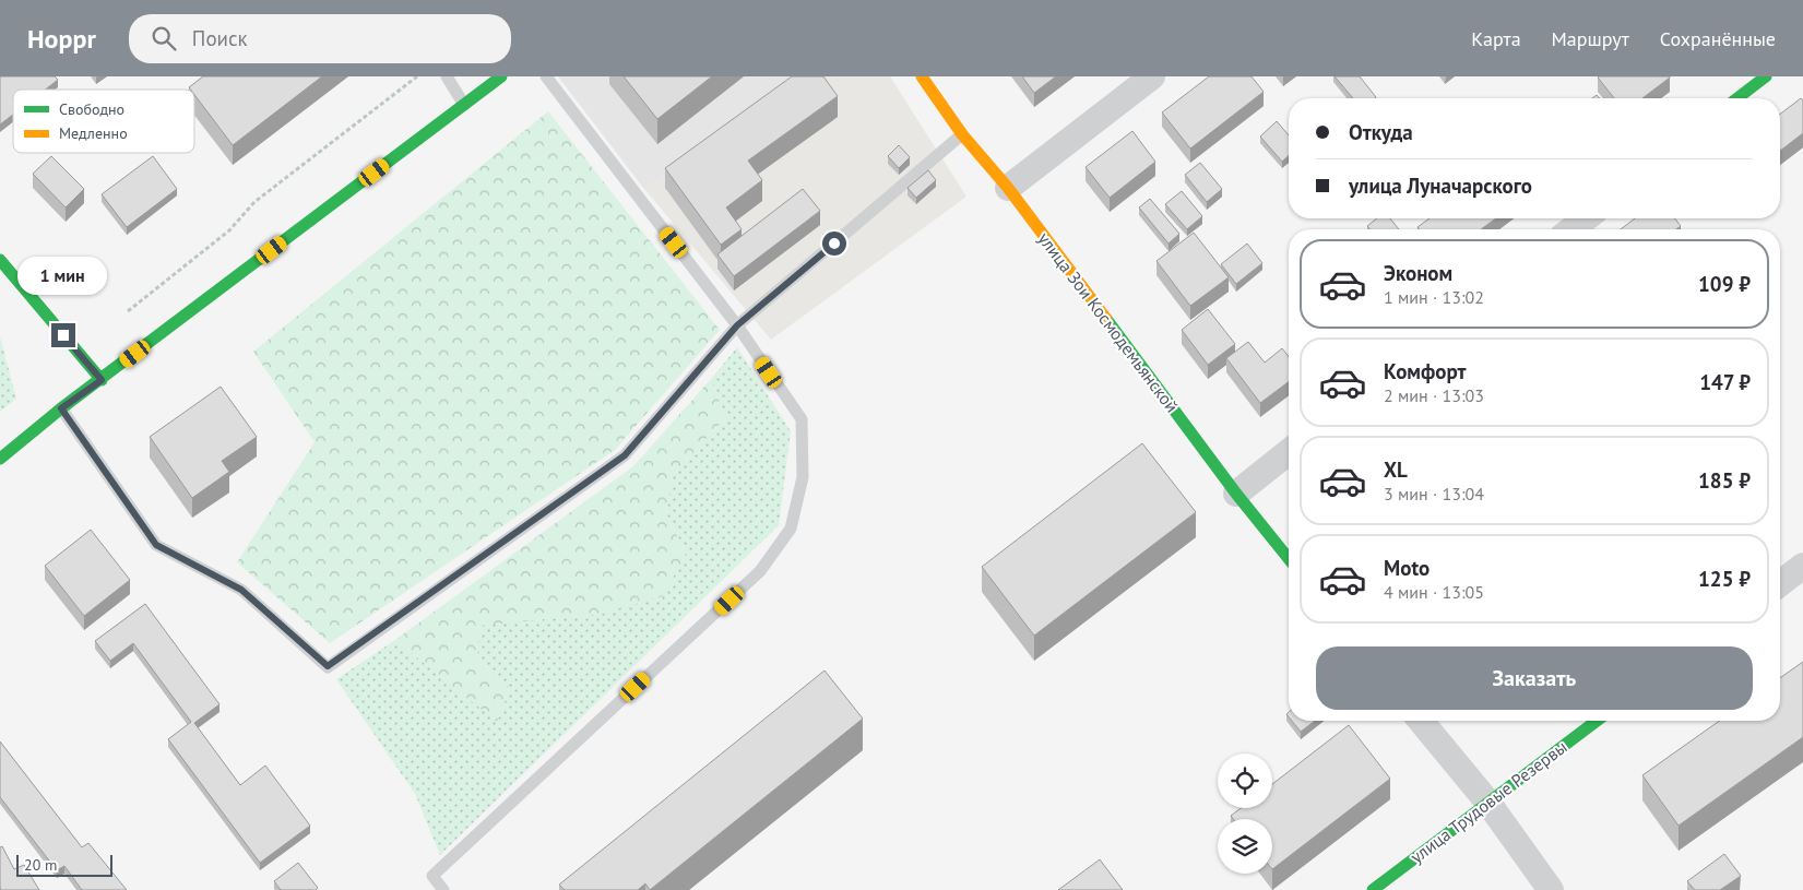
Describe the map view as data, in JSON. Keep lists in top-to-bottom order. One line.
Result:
{"streets":{"street":["улица Зои Космодемьянской","улица Трудовые Резервы"]},"legend":["Свободно","Медленно"],"scale_bar":"20 m","page":{"header":"Hoppr","search":"Поиск","nav":["Карта","Маршрут","Сохранённые"],"banner":["Откуда","улица Луначарского"],"list":[{"name":"Эконом","note":"1 мин · 13:02","value":"109 ₽"},{"name":"Комфорт","note":"2 мин · 13:03","value":"147 ₽"},{"name":"XL","note":"3 мин · 13:04","value":"185 ₽"},{"name":"Moto","note":"4 мин · 13:05","value":"125 ₽"}],"bubble":"1 мин","buttons":"Заказать","scale":"20 m"}}
